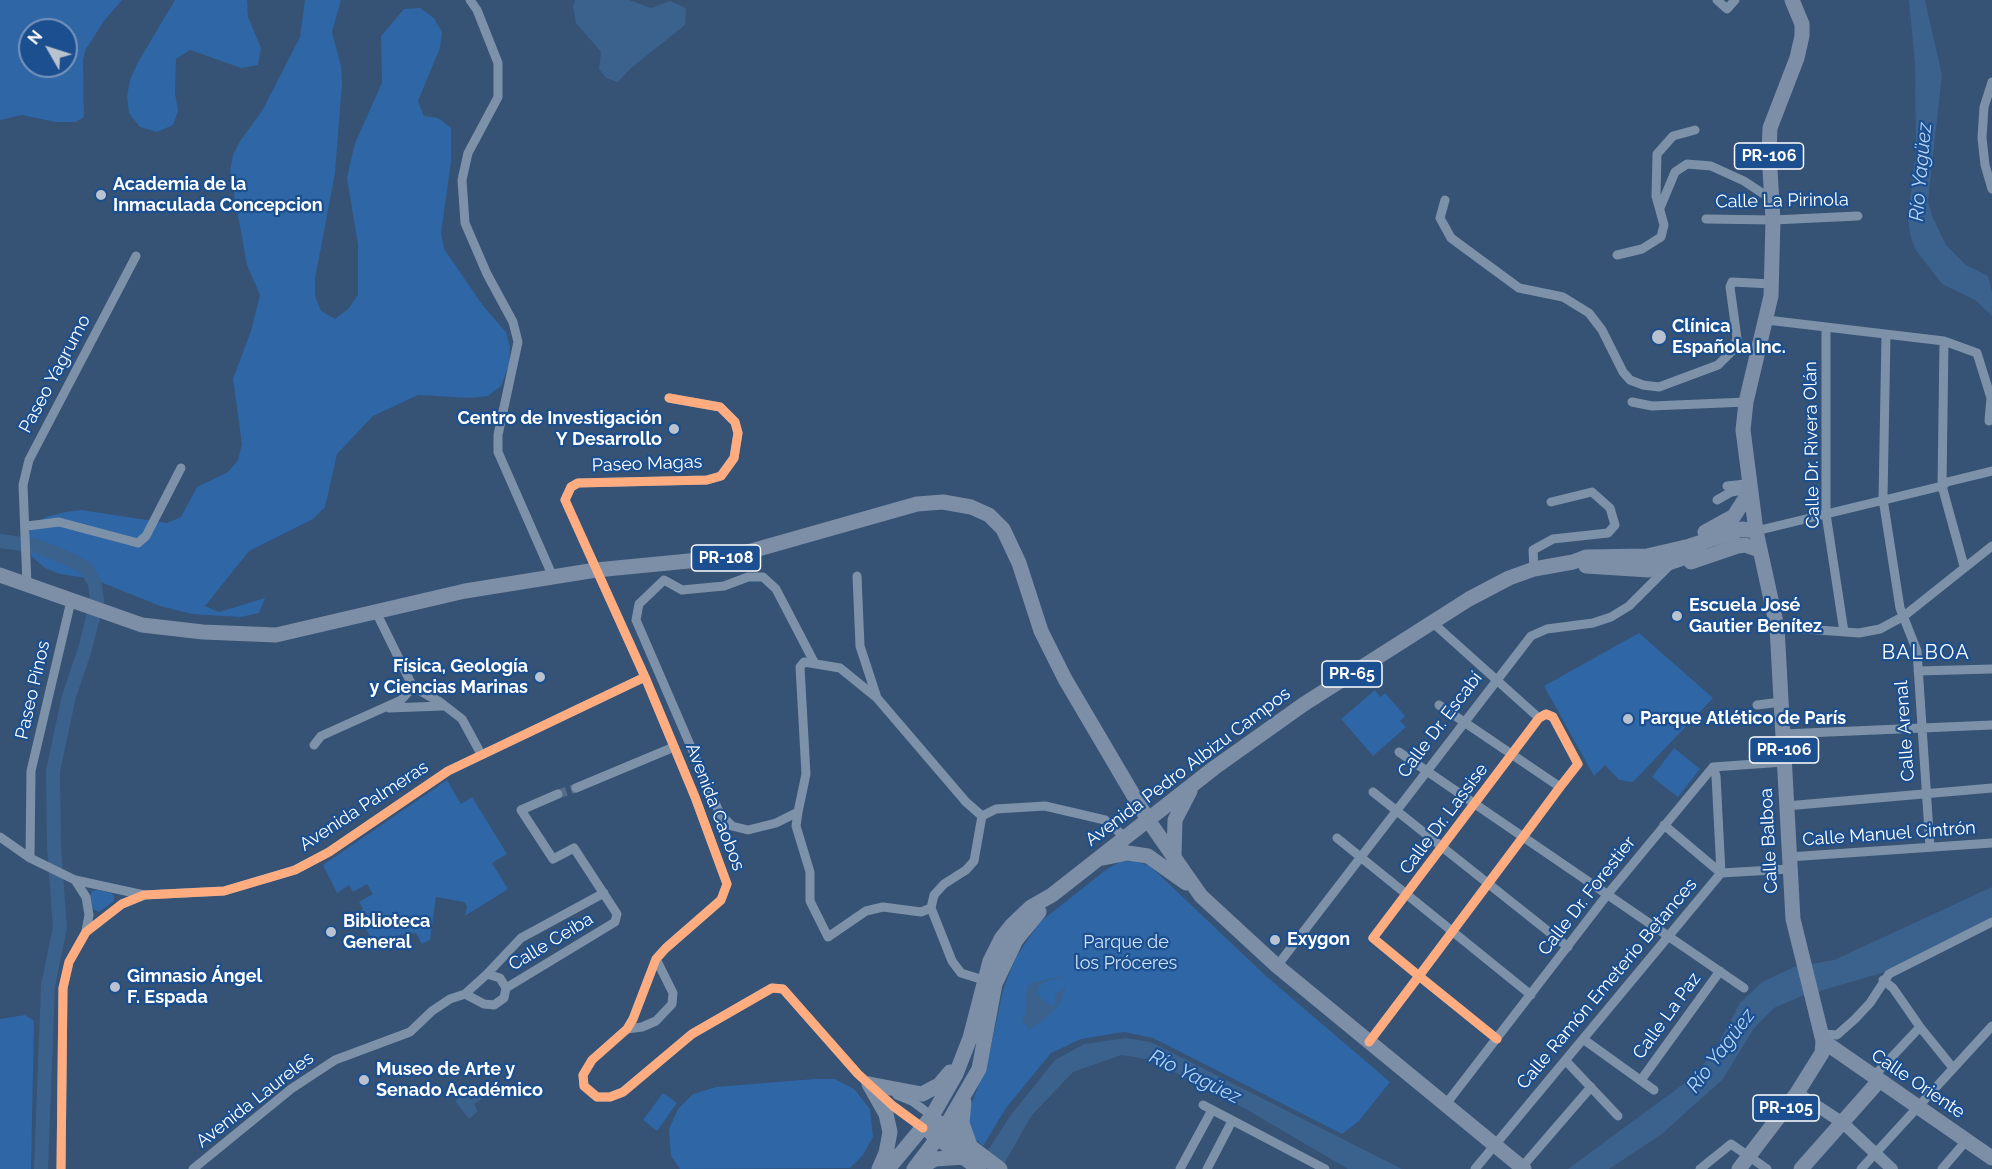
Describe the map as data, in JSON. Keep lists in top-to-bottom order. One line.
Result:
{"streets":{"main road":["PR-106","PR-108","PR-65","Avenida Pedro Albizu Campos","Calle Balboa","Calle Oriente","PR-105"],"street":["Calle La Pirinola","Paseo Yagrumo","Calle Dr. Rivera Olán","Paseo Magas","Paseo Pinos","Calle Dr. Escabí","Calle Arenal","Avenida Palmeras","Avenida Caobos","Calle Dr. Lassise","Calle Manuel Cintrón","Calle Dr. Forestier","Calle Ceiba","Calle Ramón Emeterio Betances","Calle La Paz","Avenida Laureles"]},"crossings":[["PR-106","Calle La Pirinola"],["PR-106","Avenida Pedro Albizu Campos"],["PR-106","Calle Balboa"],["Paseo Yagrumo","PR-108"],["Paseo Magas","PR-108"],["Paseo Magas","Avenida Caobos"],["PR-108","Paseo Pinos"],["PR-108","Calle Dr. Escabí"],["PR-108","Avenida Pedro Albizu Campos"],["PR-108","Avenida Caobos"],["PR-108","Calle Dr. Forestier"],["PR-108","Calle Ramón Emeterio Betances"],["Calle Dr. Escabí","Avenida Pedro Albizu Campos"],["Calle Arenal","Calle Manuel Cintrón"],["Avenida Pedro Albizu Campos","Avenida Caobos"],["Avenida Pedro Albizu Campos","Calle Balboa"],["Avenida Palmeras","Avenida Caobos"],["Calle Manuel Cintrón","Calle Balboa"],["Calle Manuel Cintrón","Calle Ramón Emeterio Betances"],["Calle Balboa","Calle Ramón Emeterio Betances"],["Calle Balboa","Calle Oriente"],["Calle Balboa","PR-105"],["Calle Ceiba","Avenida Laureles"],["Calle Oriente","PR-105"]],"districts":["BALBOA"],"water":["Río Yagüez"],"parks":["Parque de los Próceres"],"places":["Academia de la Inmaculada Concepcion","Clínica Española Inc.","Centro de Investigación Y Desarrollo","Escuela José Gautier Benítez","Física, Geología y Ciencias Marinas","Parque Atlético de París","Biblioteca General","Exygon","Gimnasio Ángel F. Espada","Museo de Arte y Senado Académico"],"north":"top left"}
